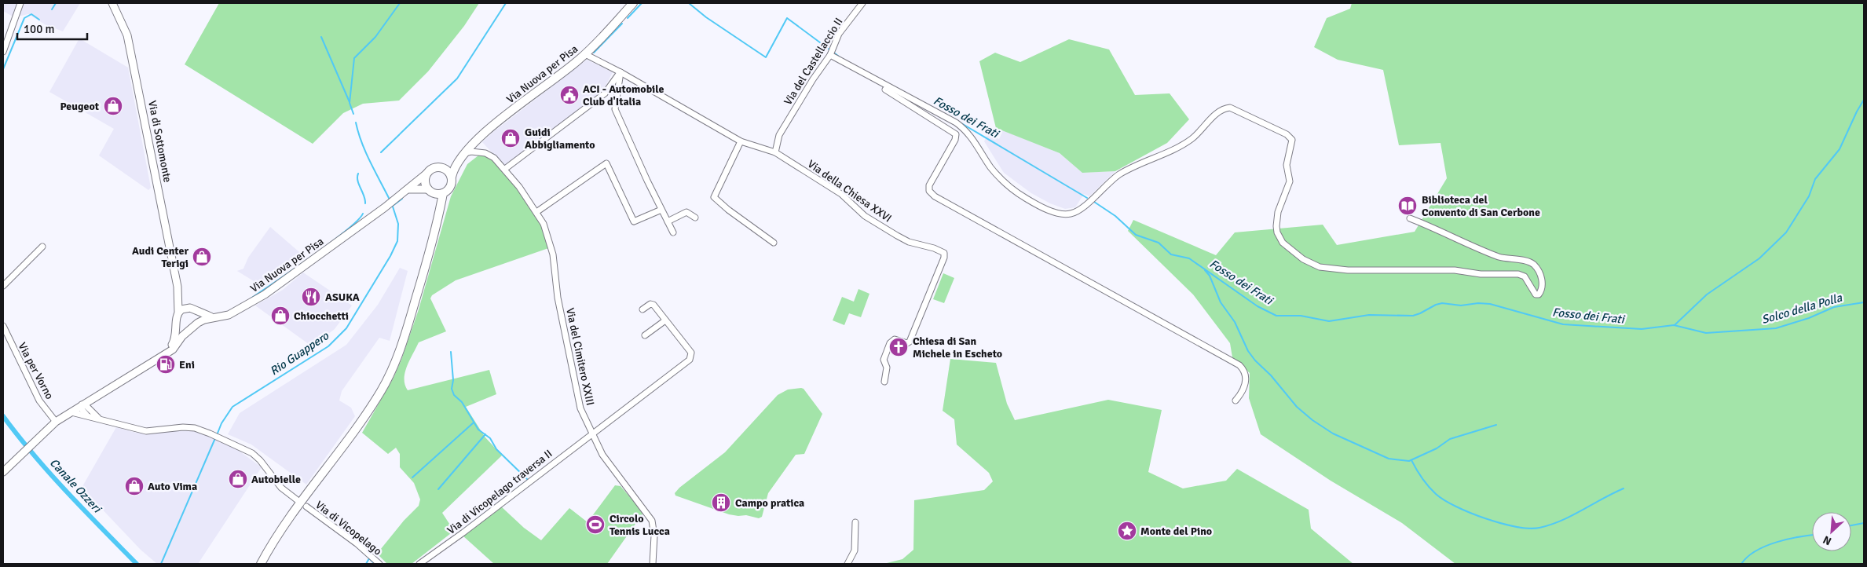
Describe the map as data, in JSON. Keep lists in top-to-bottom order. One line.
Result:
{"streets":{"main road":["Via Nuova per Pisa","Via di Sottomonte"],"street":["Via del Castellaccio II","Via della Chiesa XXVI","Via del Cimitero XXIII","Via per Vorno","Via di Vicopelago traversa II","Via di Vicopelago"]},"crossings":[["Via del Castellaccio II","Via della Chiesa XXVI"],["Via Nuova per Pisa","Via della Chiesa XXVI"],["Via Nuova per Pisa","Via del Cimitero XXIII"],["Via del Cimitero XXIII","Via di Vicopelago traversa II"]],"water":["Fosso dei Frati","Solco della Polla","Rio Guappero","Canale Ozzeri"],"places":{"public building":["ACI - Automobile Club d'Italia"],"shop":["Peugeot","Guidi Abbigliamento","Audi Center Terigi","Chiocchetti","Autobielle","Auto Vima"],"library":["Biblioteca del Convento di San Cerbone"],"restaurant":["ASUKA"],"church":["Chiesa di San Michele in Escheto"],"fuel station":["Eni"],"building":["Campo pratica"],"sports":["Circolo Tennis Lucca"],"place":["Monte del Pino"]},"scale_bar":"100 m","north":"bottom left"}
